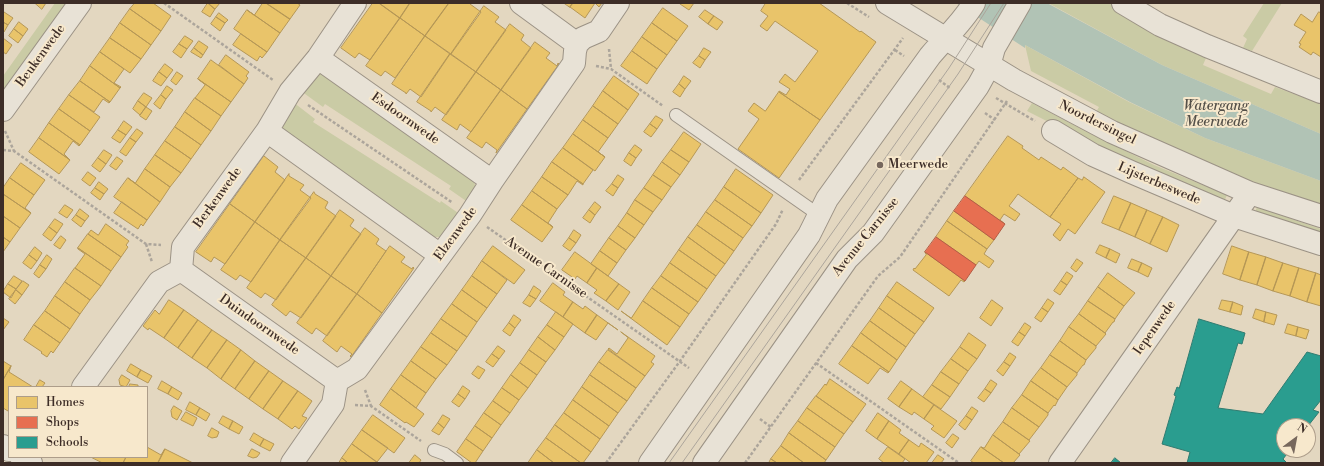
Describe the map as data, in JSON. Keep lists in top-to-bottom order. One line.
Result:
{"streets":{"street":["Beukenwede","Esdoornwede","Noordersingel","Lijsterbeswede","Berkenwede","Elzenwede","Avenue Carnisse","Duindoornwede","Iepenwede"]},"crossings":[["Esdoornwede","Berkenwede"],["Esdoornwede","Elzenwede"],["Noordersingel","Avenue Carnisse"],["Noordersingel","Iepenwede"],["Lijsterbeswede","Iepenwede"],["Berkenwede","Avenue Carnisse"],["Elzenwede","Avenue Carnisse"],["Elzenwede","Duindoornwede"]],"water":["Watergang Meerwede"],"places":["Meerwede"],"legend":["Homes","Shops","Schools"],"north":"top right"}
